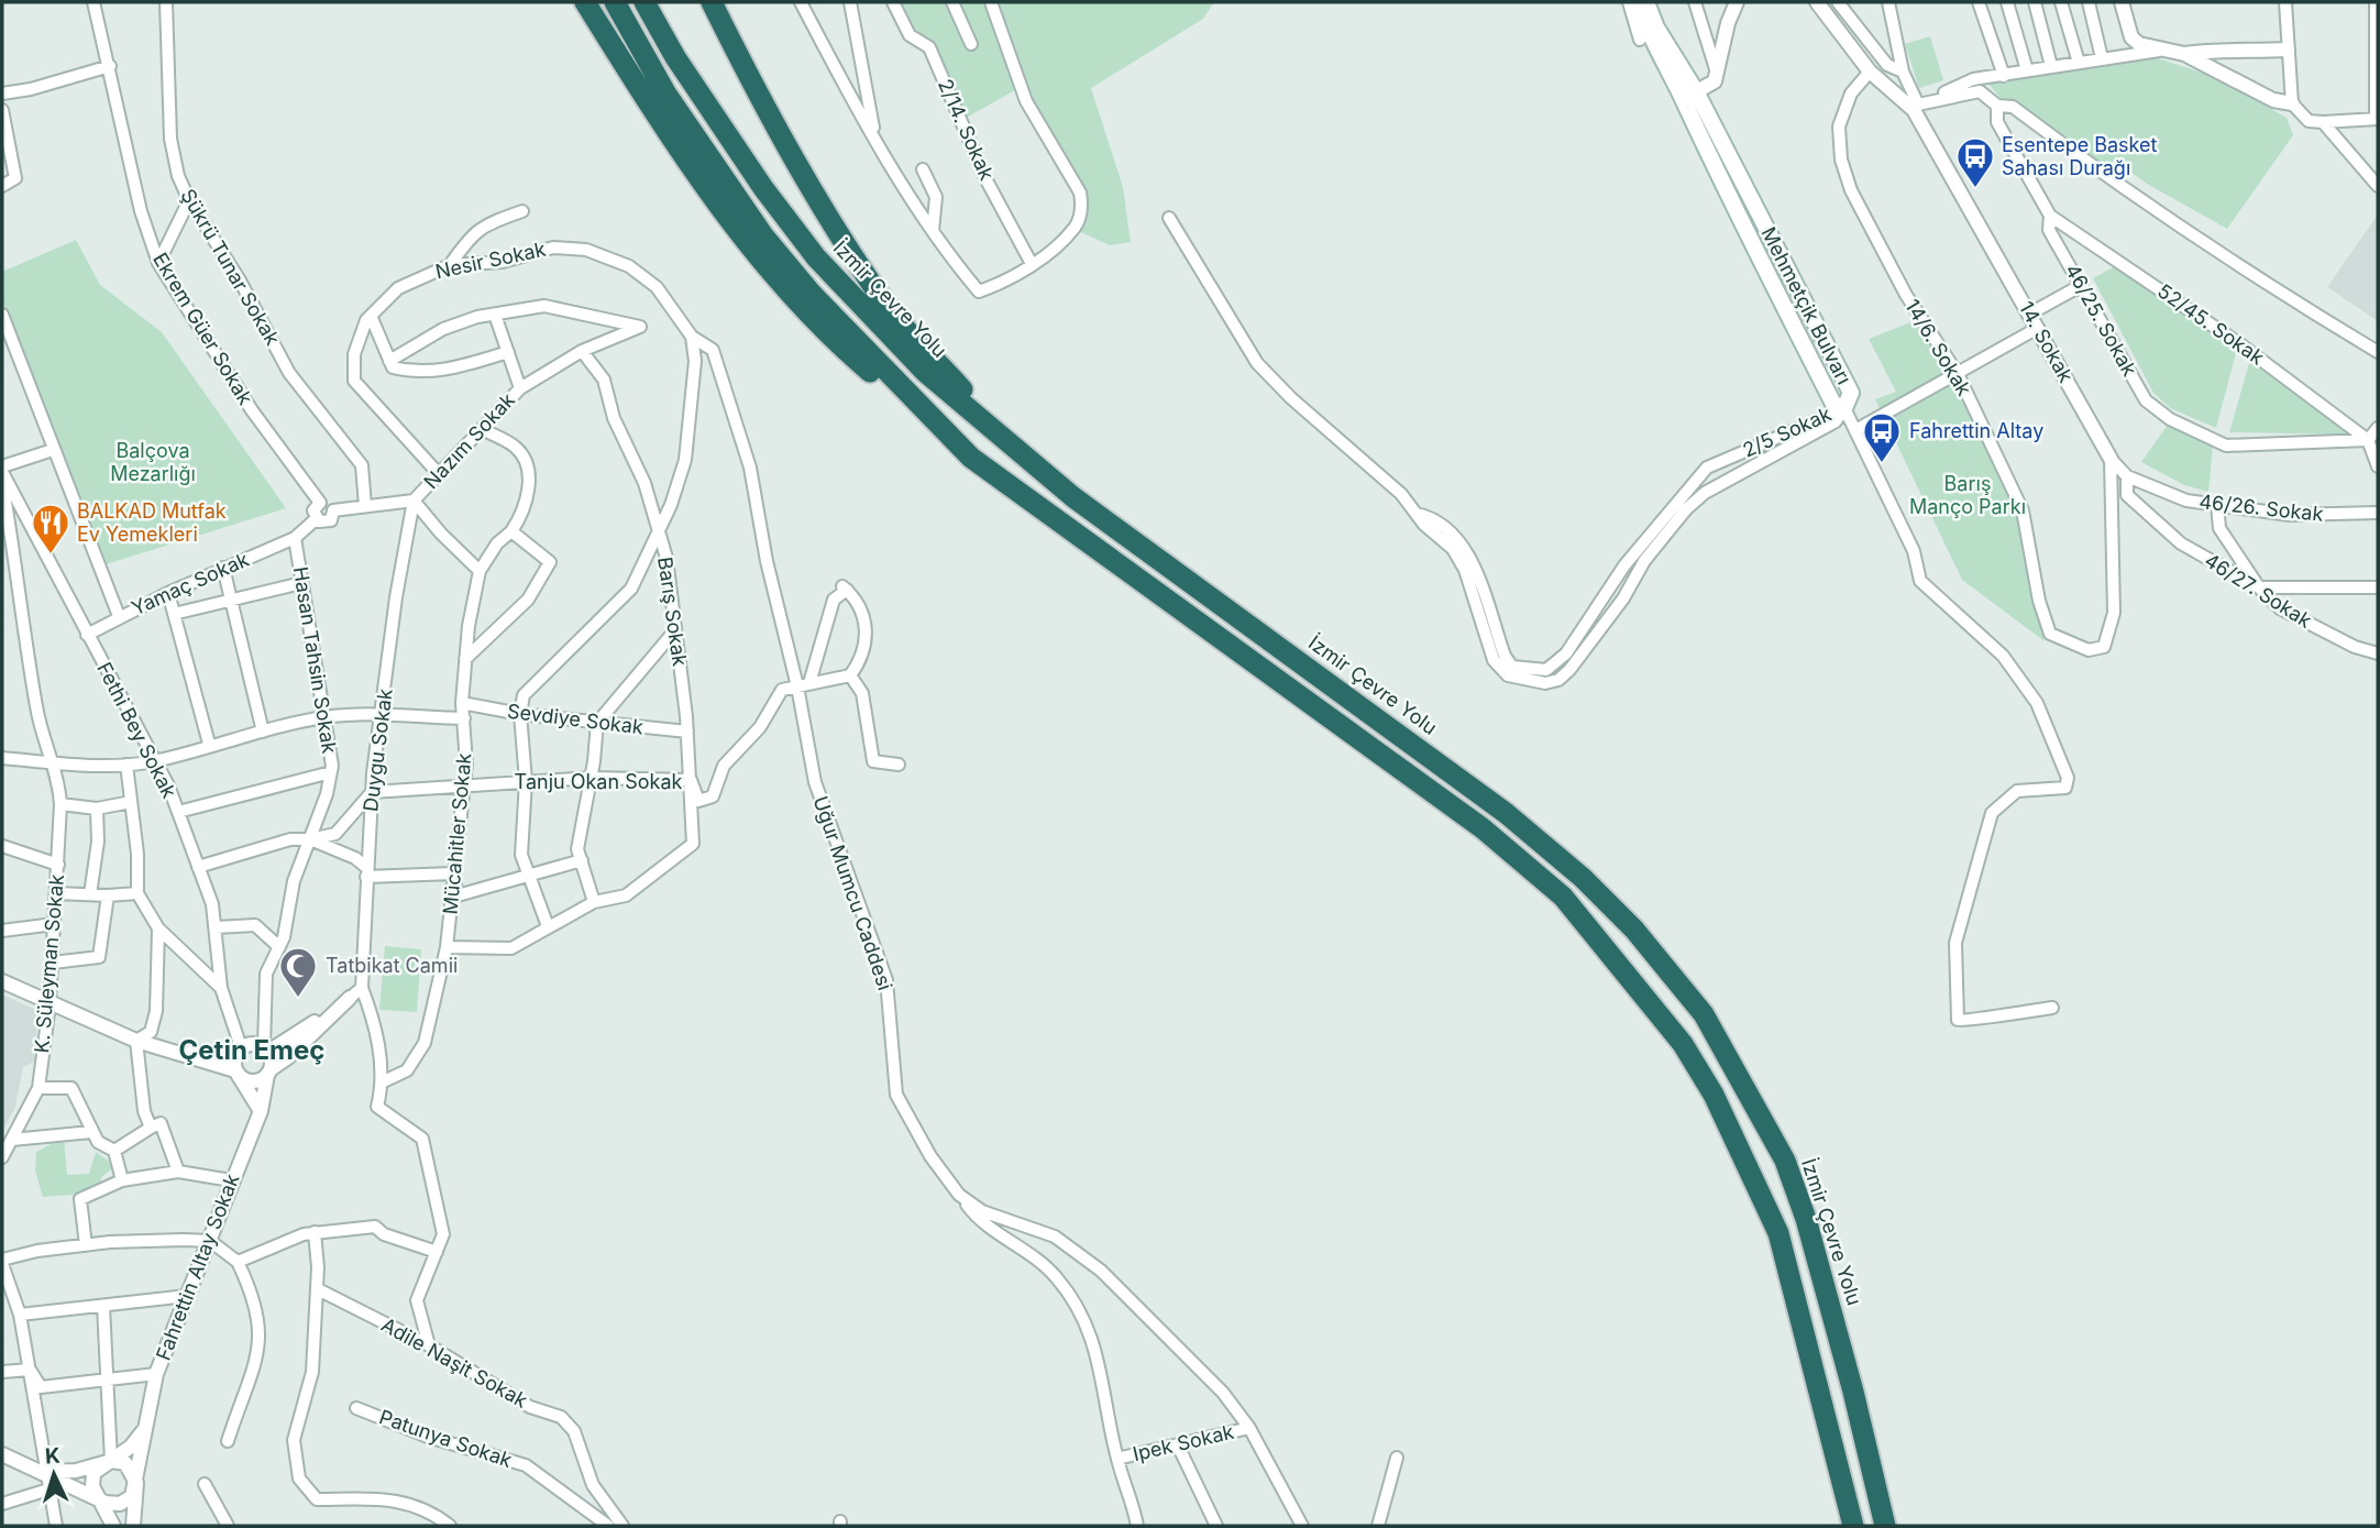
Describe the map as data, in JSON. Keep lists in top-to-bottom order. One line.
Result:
{"streets":{"highway":["İzmir Çevre Yolu"],"main road":["Mehmetçik Bulvarı"],"street":["2/14. Sokak","Nesir Sokak","Şükrü Tunar Sokak","46/25. Sokak","52/45. Sokak","Ekrem Güer Sokak","14. Sokak","14/6. Sokak","2/5 Sokak","Nazım Sokak","46/26. Sokak","Yamaç Sokak","46/27. Sokak","Barış Sokak","Hasan Tahsin Sokak","Sevdiye Sokak","Fethi Bey Sokak","Duygu Sokak","Tanju Okan Sokak","Mücahitler Sokak","Uğur Mumcu Caddesi","K. Süleyman Sokak","Fahrettin Altay Sokak","Adile Naşit Sokak","Patunya Sokak","Ipek Sokak"]},"crossings":[["Nesir Sokak","Nazım Sokak"],["Nesir Sokak","Uğur Mumcu Caddesi"],["Şükrü Tunar Sokak","Nazım Sokak"],["Mehmetçik Bulvarı","2/5 Sokak"],["46/25. Sokak","52/45. Sokak"],["Ekrem Güer Sokak","Nazım Sokak"],["Ekrem Güer Sokak","Yamaç Sokak"],["14. Sokak","14/6. Sokak"],["14. Sokak","46/26. Sokak"],["Nazım Sokak","Yamaç Sokak"],["Nazım Sokak","Barış Sokak"],["Nazım Sokak","Duygu Sokak"],["46/26. Sokak","46/27. Sokak"],["Yamaç Sokak","Hasan Tahsin Sokak"],["Yamaç Sokak","Fethi Bey Sokak"],["Barış Sokak","Sevdiye Sokak"],["Barış Sokak","Tanju Okan Sokak"],["Hasan Tahsin Sokak","Fethi Bey Sokak"],["Hasan Tahsin Sokak","Fahrettin Altay Sokak"],["Sevdiye Sokak","Mücahitler Sokak"],["Fethi Bey Sokak","Fahrettin Altay Sokak"],["Duygu Sokak","Tanju Okan Sokak"],["Tanju Okan Sokak","Mücahitler Sokak"],["Tanju Okan Sokak","Uğur Mumcu Caddesi"],["Uğur Mumcu Caddesi","Ipek Sokak"]],"districts":["Çetin Emeç"],"parks":["Balçova Mezarlığı","Barış Manço Parkı"],"places":{"bus stop":["Esentepe Basket Sahası Durağı","Fahrettin Altay"],"restaurant":["BALKAD Mutfak Ev Yemekleri"],"mosque":["Tatbikat Camii"]},"north":"top"}
